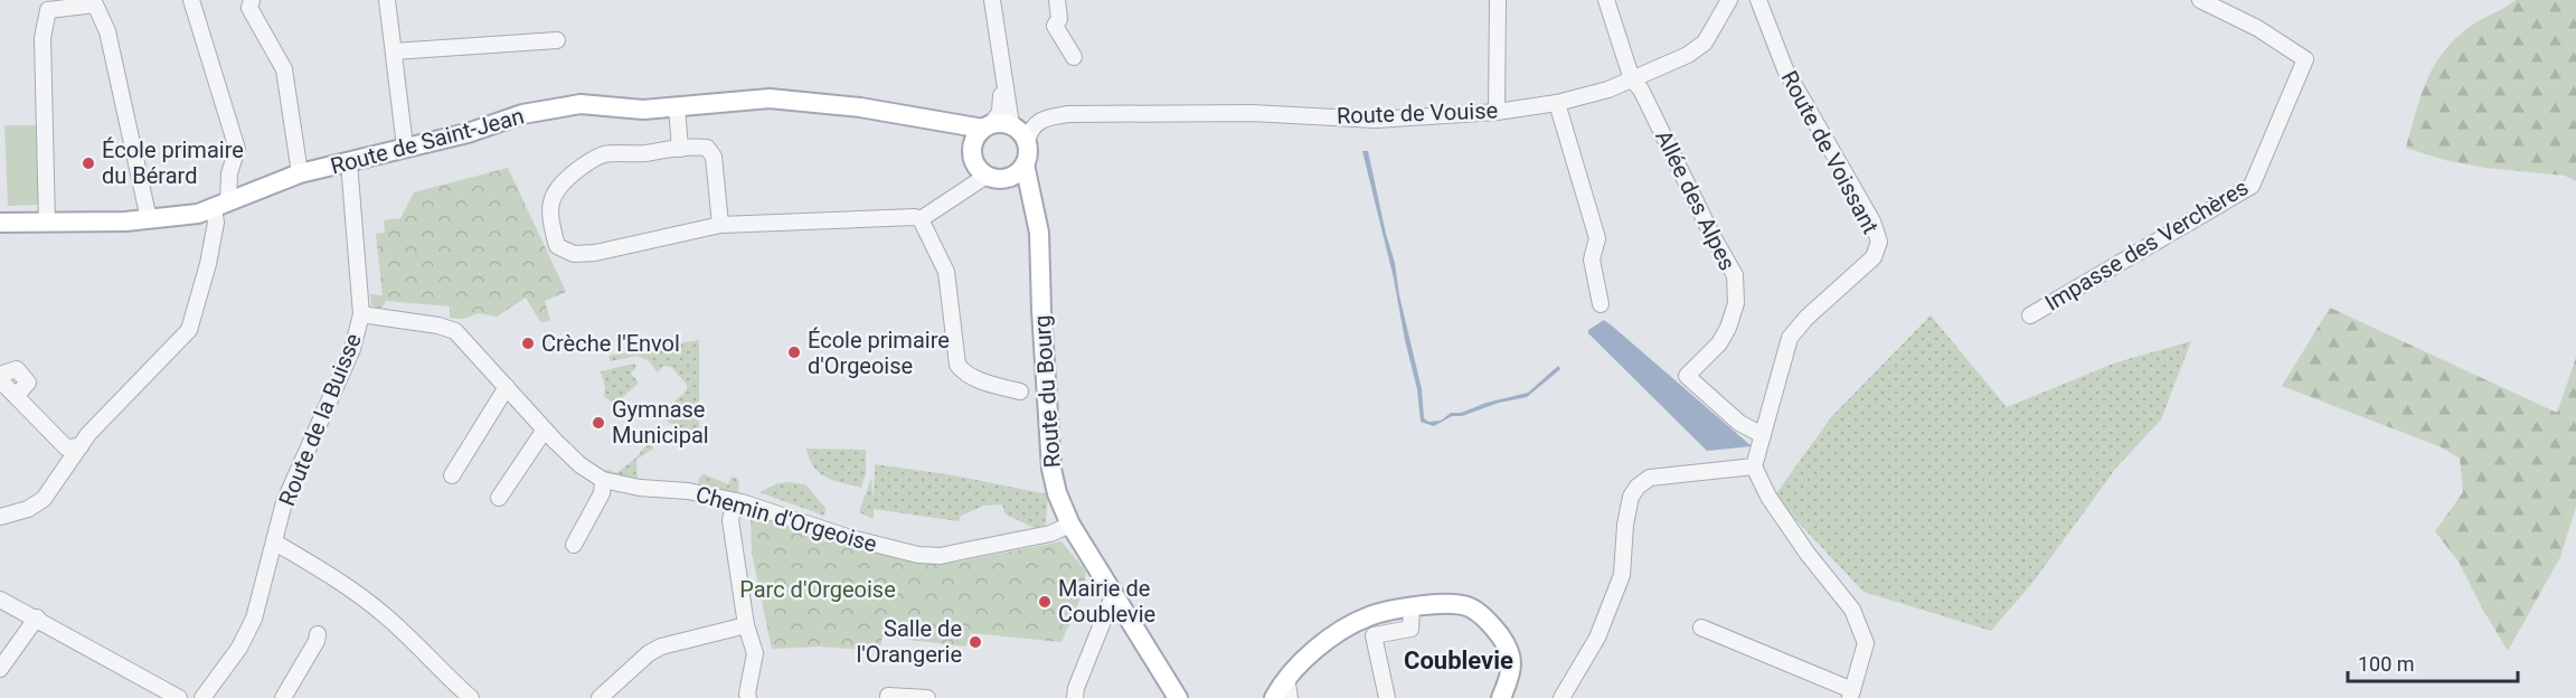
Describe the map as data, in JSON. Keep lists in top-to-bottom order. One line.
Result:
{"streets":{"main road":["Route de Saint-Jean","Route du Bourg"],"street":["Route de Vouise","Route de Voissant","Allée des Alpes","Impasse des Verchères","Route de la Buisse","Chemin d'Orgeoise"]},"crossings":[["Route de Vouise","Route de Saint-Jean"],["Route de Vouise","Allée des Alpes"],["Route de Vouise","Route du Bourg"],["Route de Saint-Jean","Route du Bourg"],["Route de Saint-Jean","Route de la Buisse"],["Route de Voissant","Allée des Alpes"],["Route du Bourg","Chemin d'Orgeoise"],["Route de la Buisse","Chemin d'Orgeoise"]],"districts":["Coublevie"],"parks":["Parc d'Orgeoise"],"places":["École primaire du Bérard","Crèche l'Envol","École primaire d'Orgeoise","Gymnase Municipal","Mairie de Coublevie","Salle de l'Orangerie"],"scale_bar":"100 m"}
